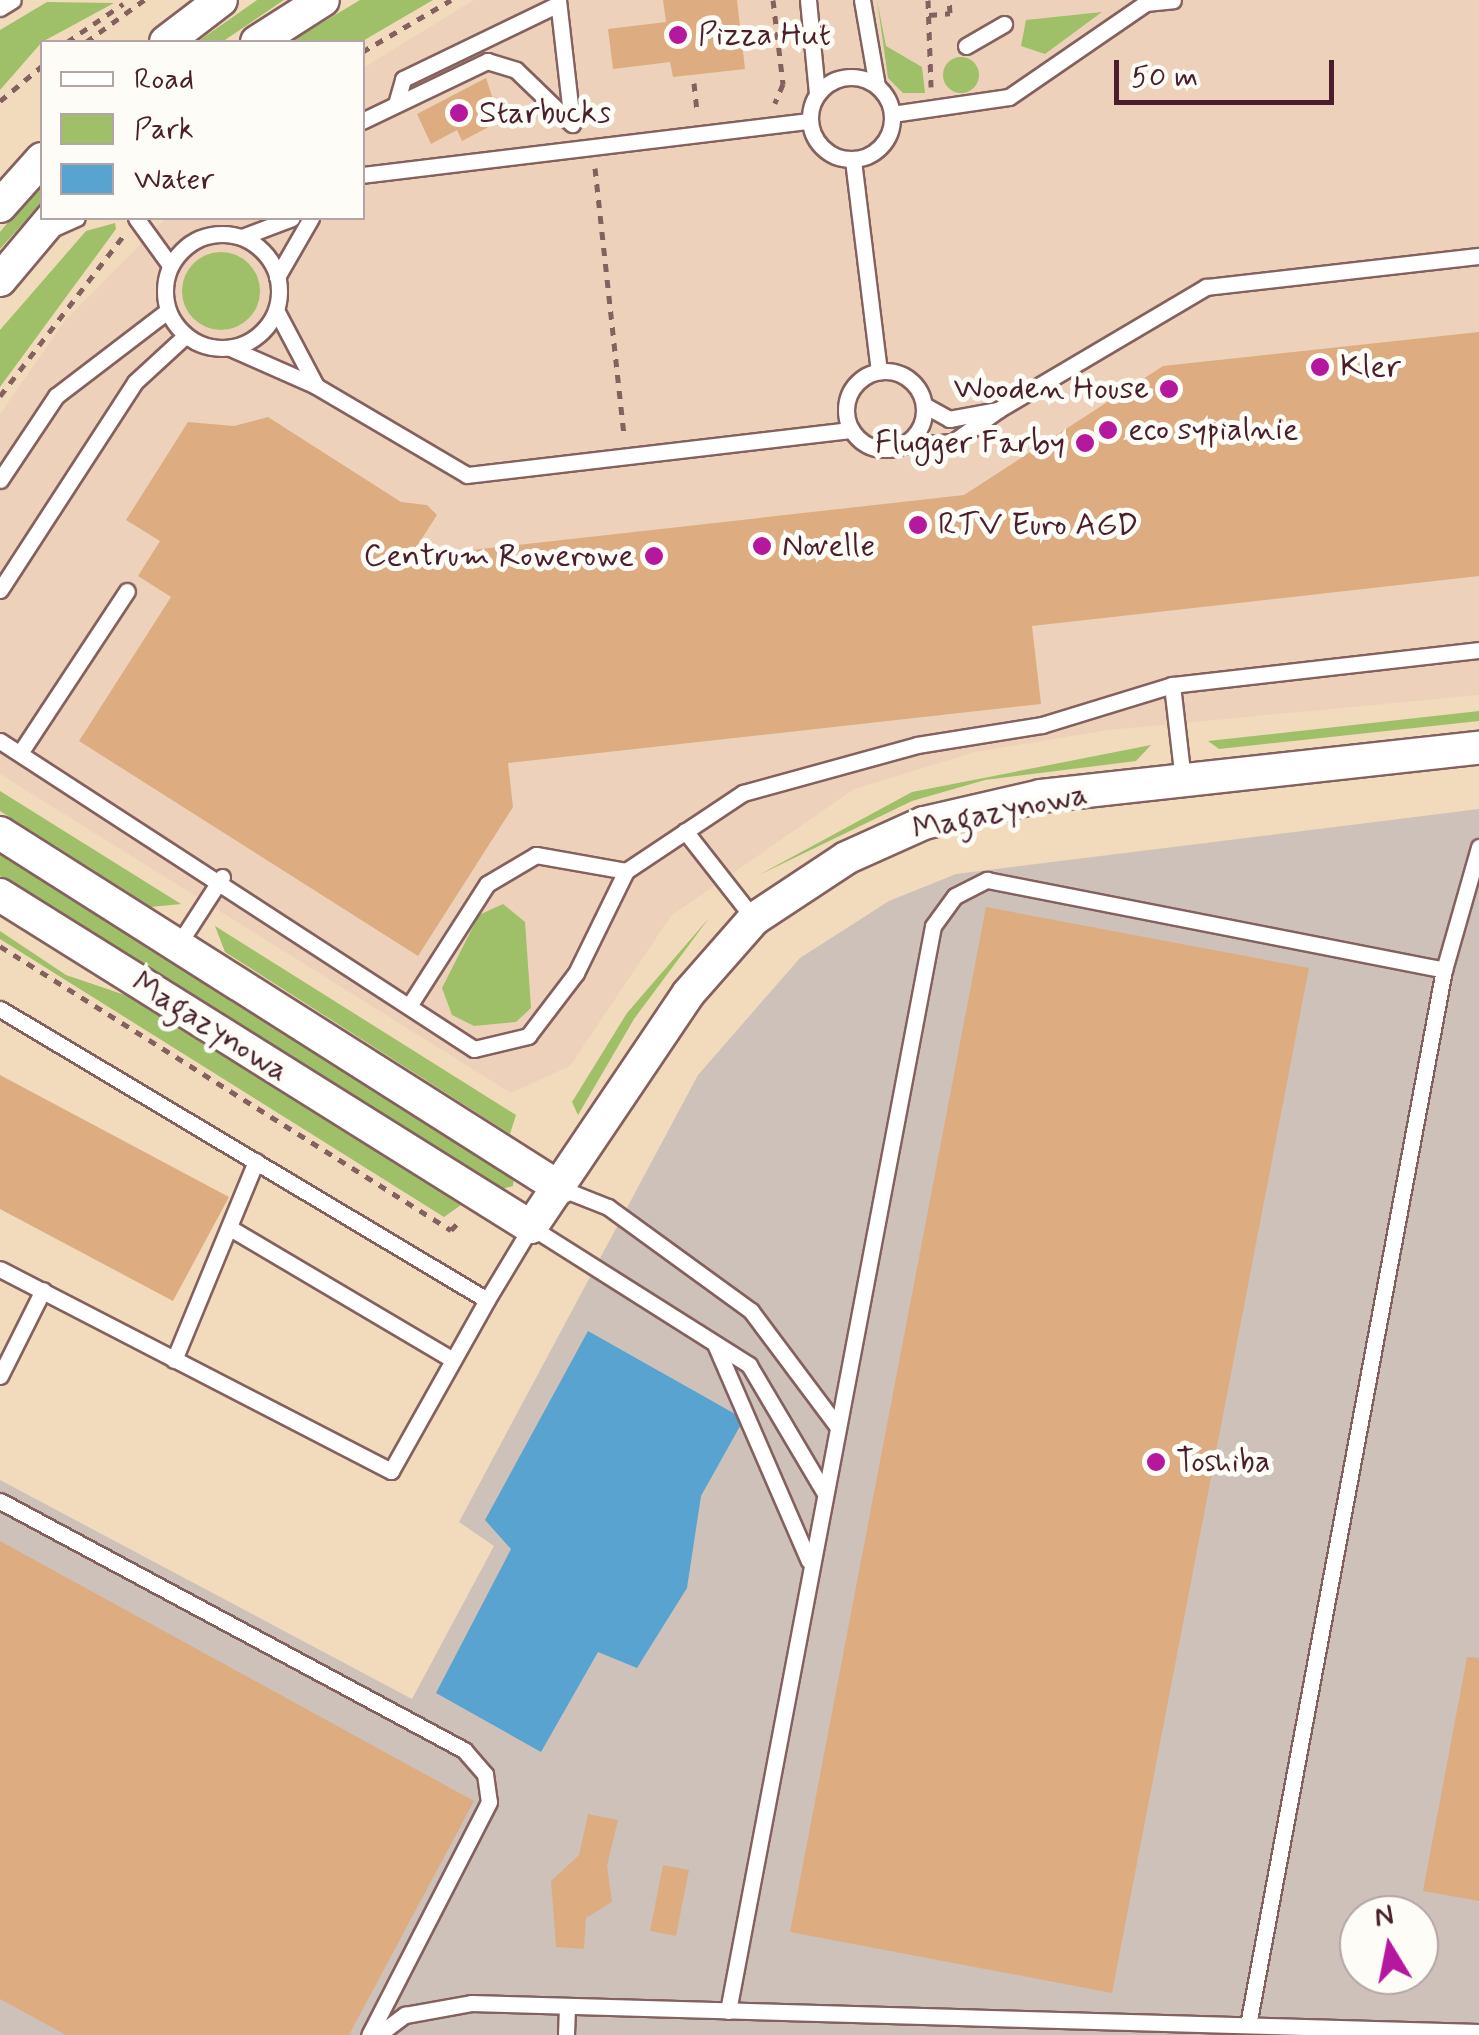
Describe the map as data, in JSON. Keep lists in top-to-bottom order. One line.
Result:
{"streets":{"street":["Magazynowa"]},"places":["Pizza Hut","Starbucks","Kler","Wooden House","eco sypialnie","Flugger Farby","RTV Euro AGD","Novelle","Centrum Rowerowe","Toshiba"],"legend":["Road","Park","Water"],"scale_bar":"50 m","north":"top"}
